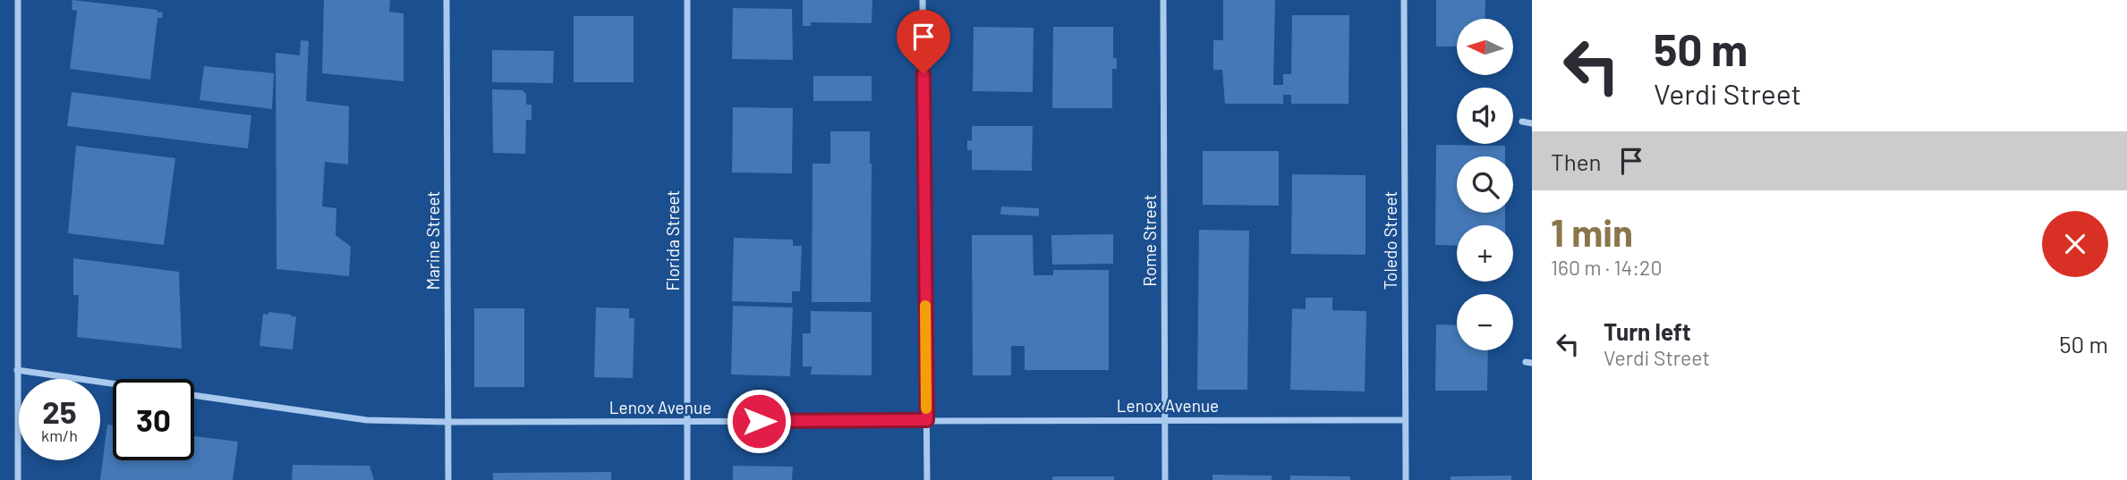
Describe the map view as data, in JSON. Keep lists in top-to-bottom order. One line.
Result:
{"streets":{"street":["Marine Street","Florida Street","Rome Street","Toledo Street","Lenox Avenue"]},"crossings":[["Marine Street","Lenox Avenue"],["Florida Street","Lenox Avenue"],["Rome Street","Lenox Avenue"],["Toledo Street","Lenox Avenue"]],"north":"left","page":{"turn":["50 m","Verdi Street"],"map_buttons":["+","−"],"then":"Then","heading":["1 min","160 m · 14:20"],"list":[{"name":"Turn left","note":"Verdi Street","value":"50 m"}],"speed":"25 km/h","limit":"30"}}
